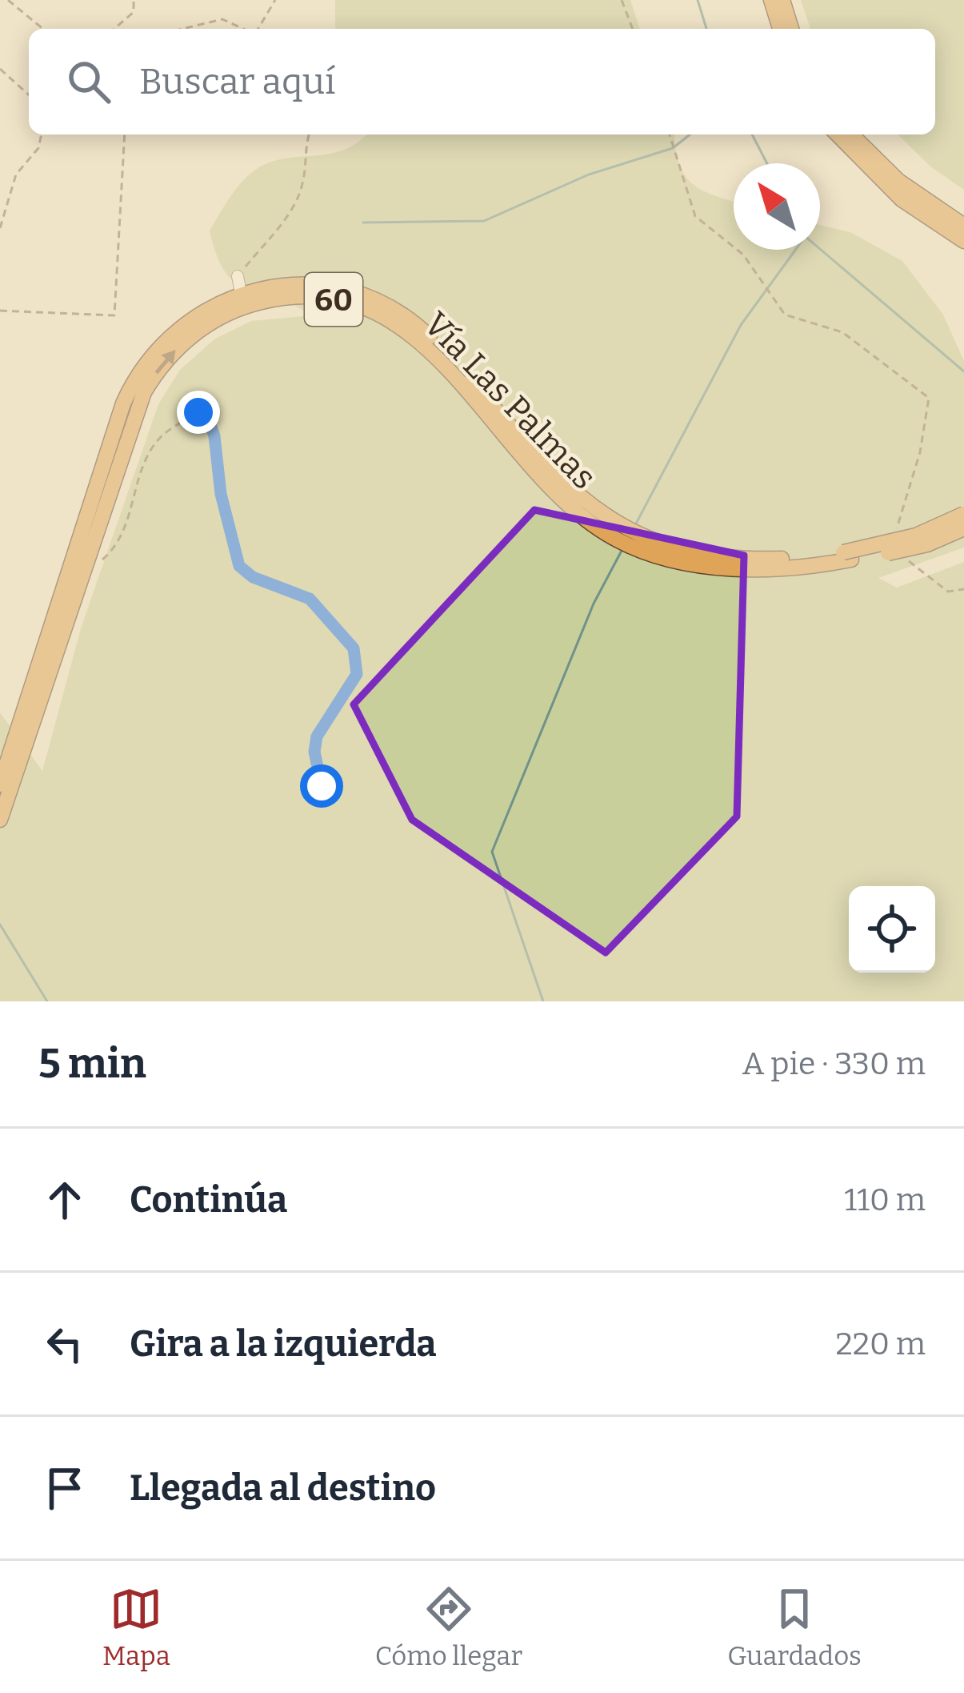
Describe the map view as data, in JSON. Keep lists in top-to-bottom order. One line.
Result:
{"streets":{"highway":["60","Vía Las Palmas"]},"north":"top left","page":{"search":"Buscar aquí","heading":["5 min","A pie · 330 m"],"list":[["Continúa","110 m"],["Gira a la izquierda","220 m"],"Llegada al destino"],"nav":["Mapa","Cómo llegar","Guardados"]}}
